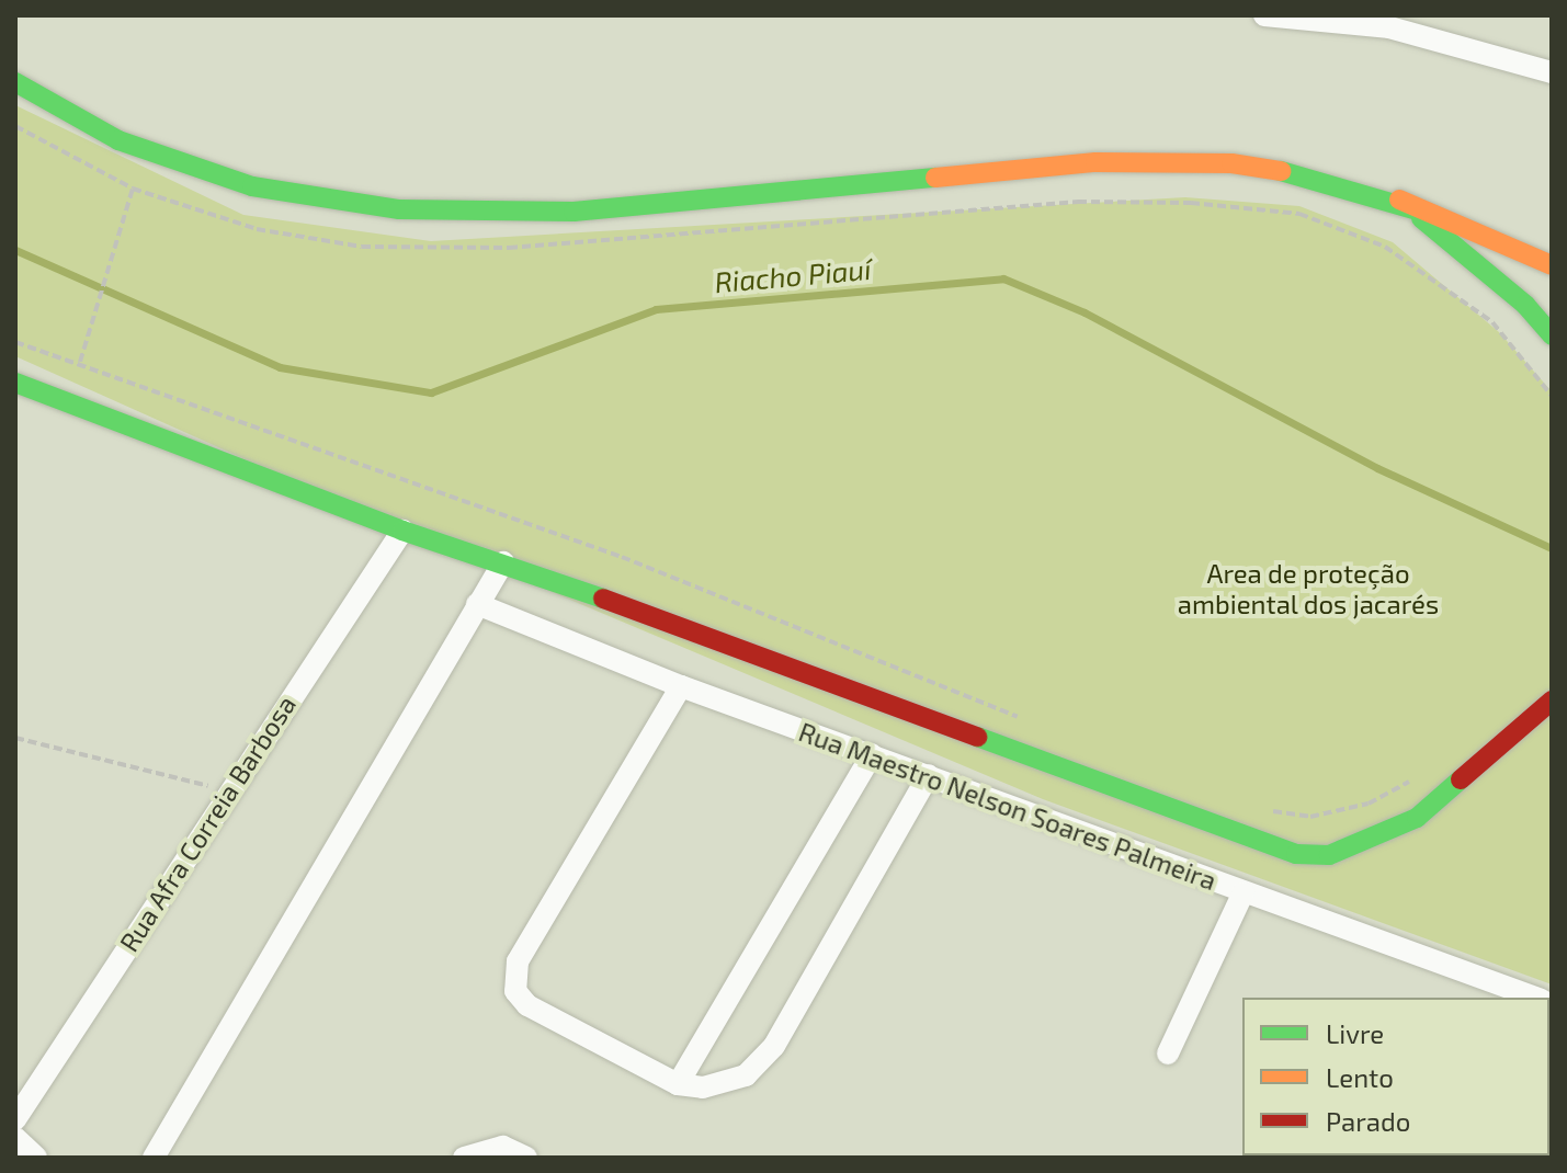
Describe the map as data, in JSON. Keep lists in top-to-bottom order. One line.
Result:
{"streets":{"street":["Rua Maestro Nelson Soares Palmeira","Rua Afra Correia Barbosa"]},"water":["Riacho Piauí"],"parks":["Area de proteção ambiental dos jacarés"],"legend":["Livre","Lento","Parado"]}
